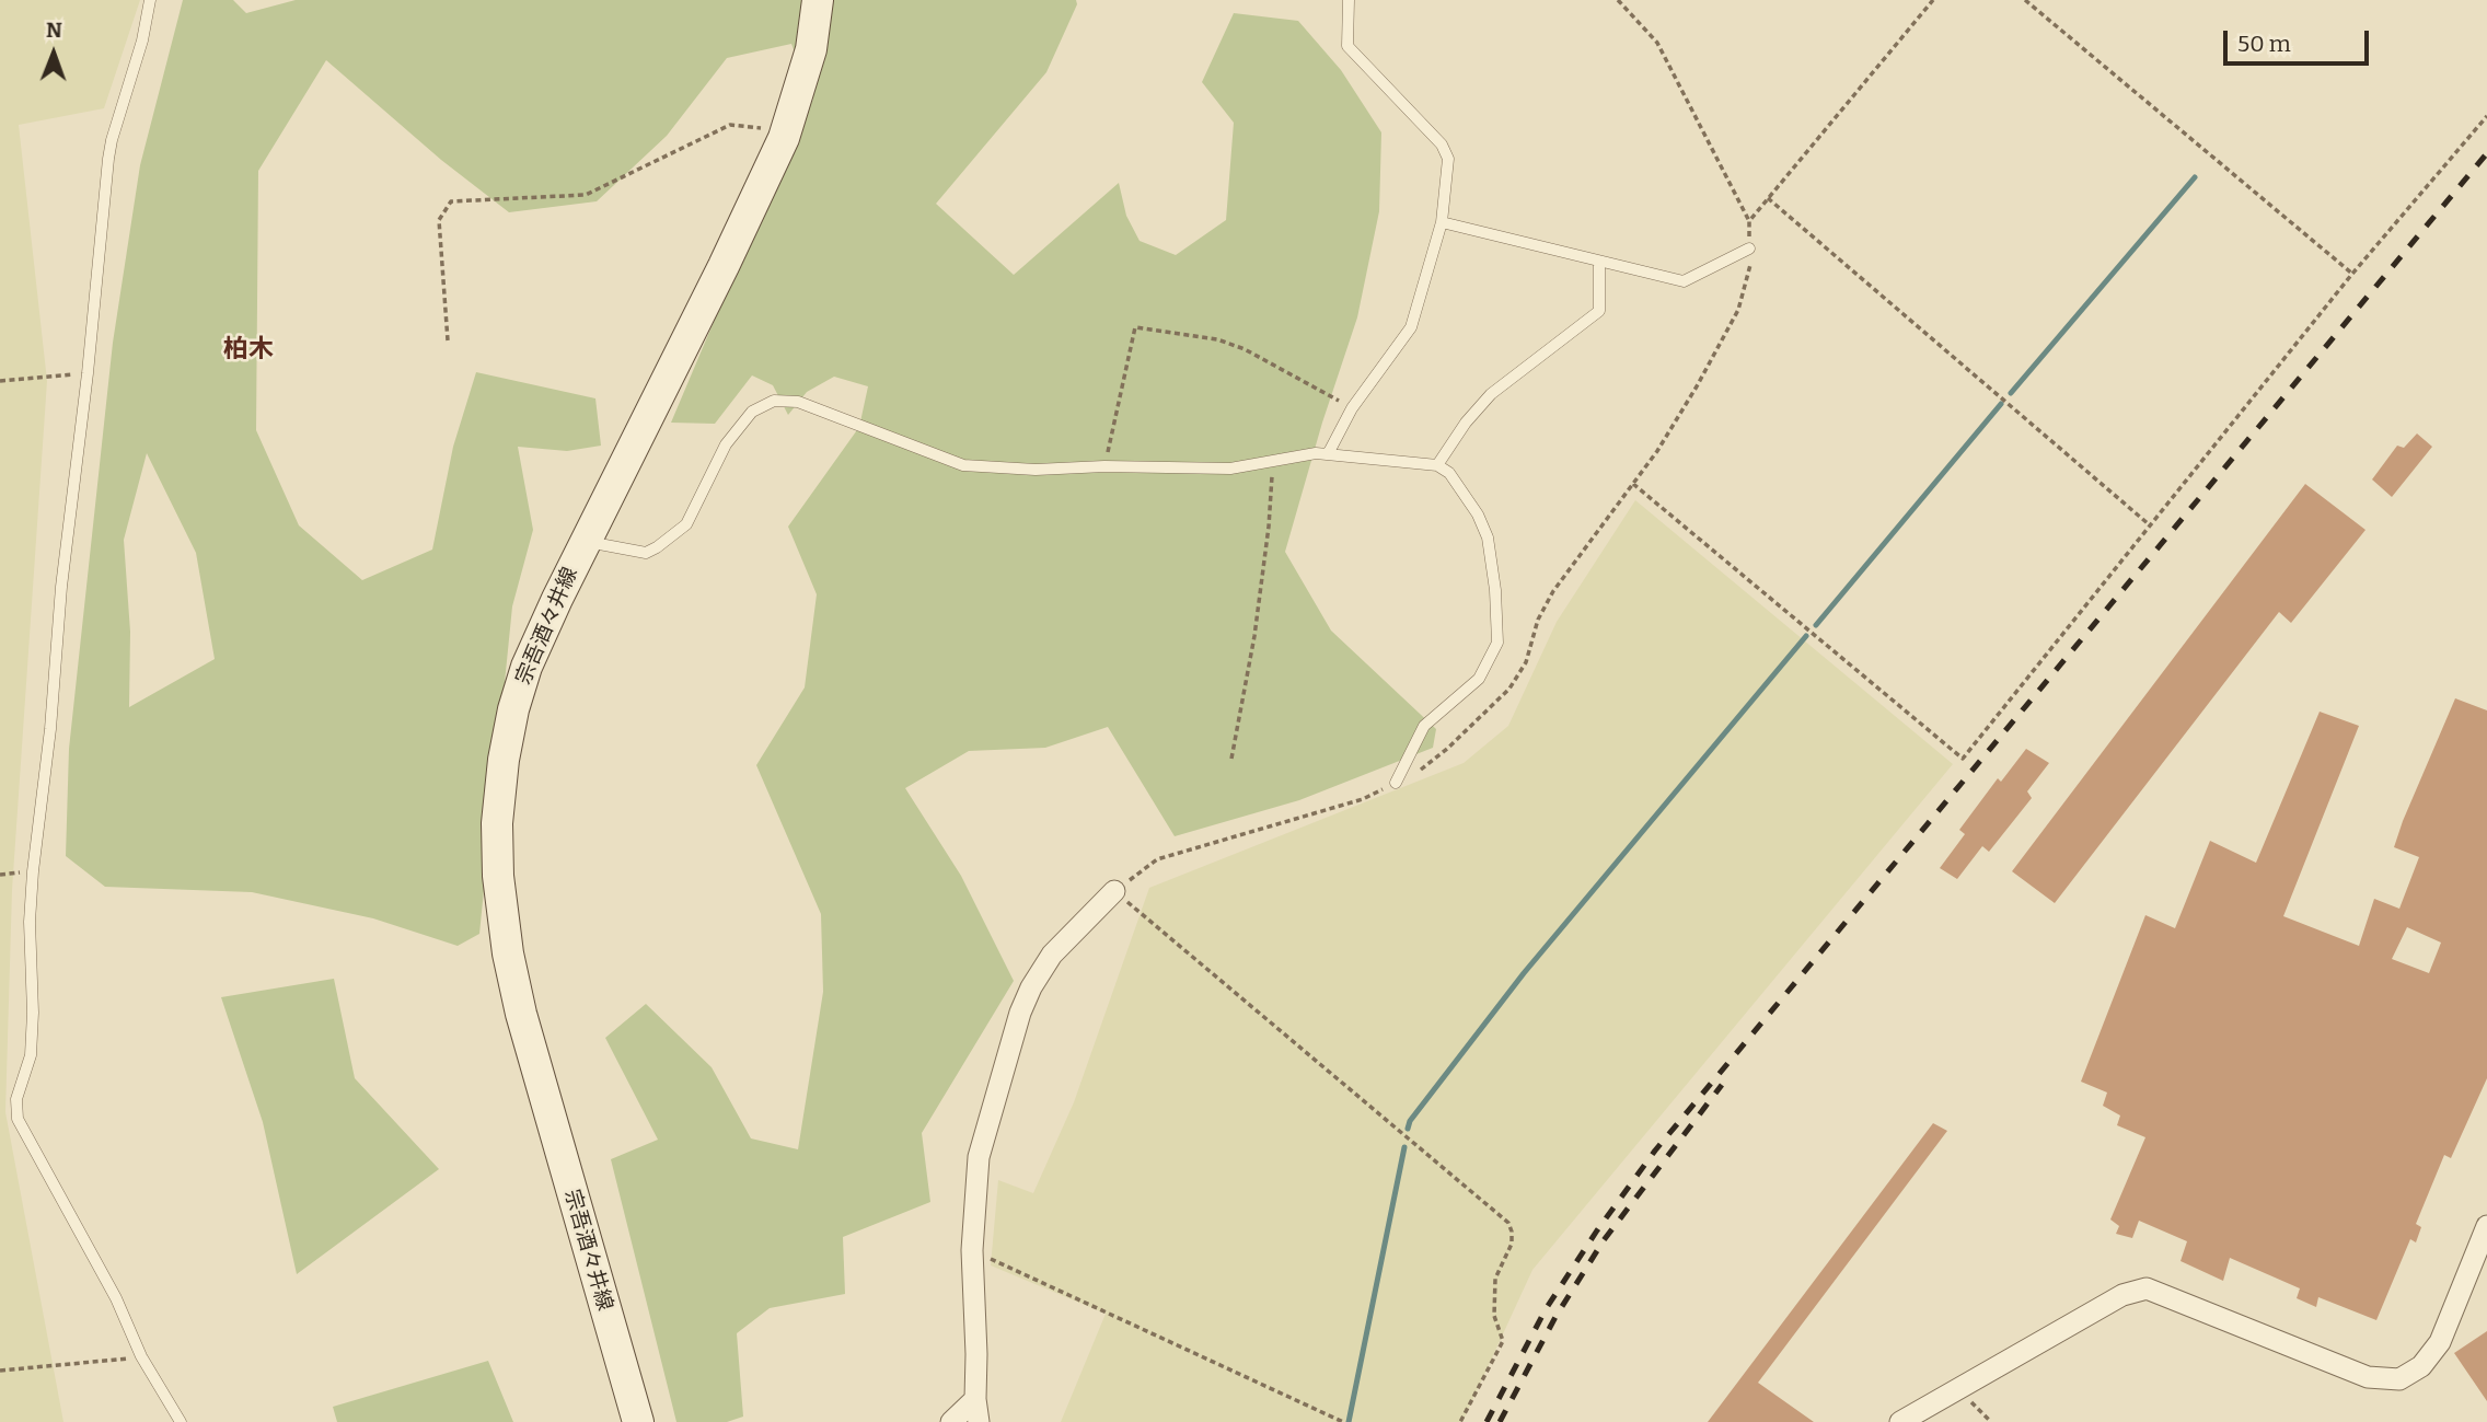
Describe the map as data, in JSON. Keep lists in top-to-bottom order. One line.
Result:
{"streets":{"main road":["宗吾酒々井線"]},"districts":["柏木"],"scale_bar":"50 m","north":"top"}
